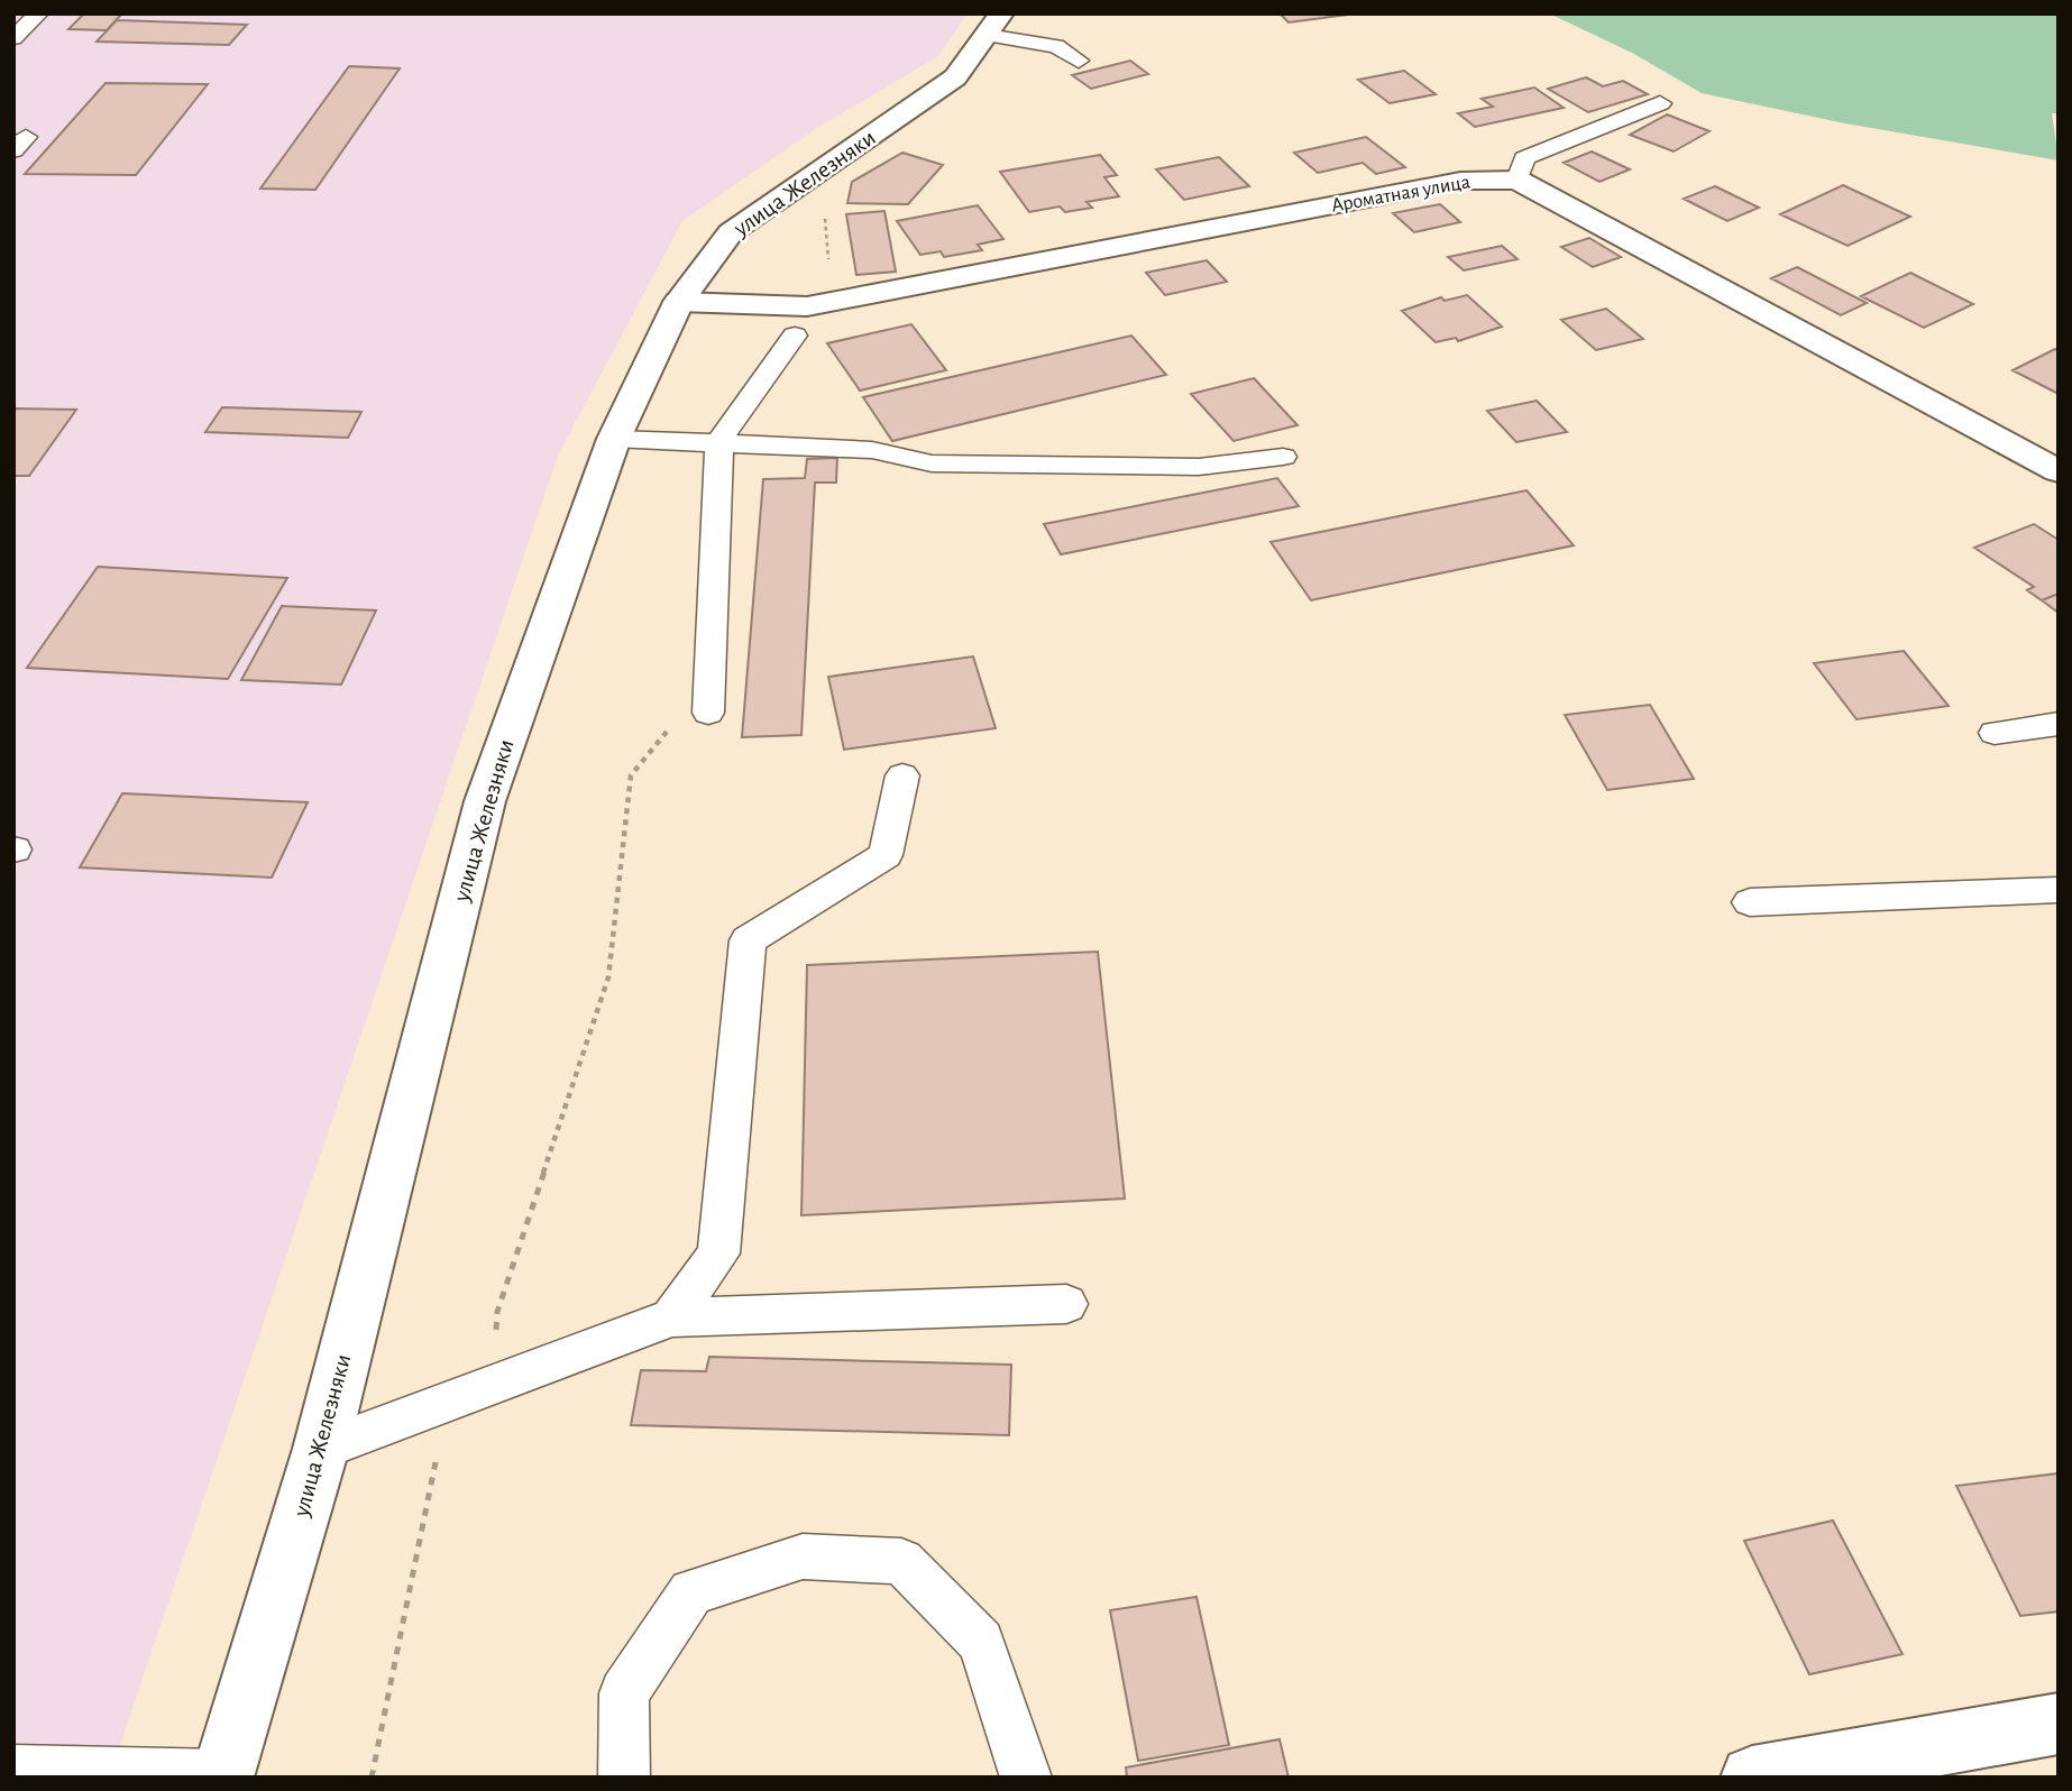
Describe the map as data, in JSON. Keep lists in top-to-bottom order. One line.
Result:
{"streets":{"street":["улица Железняки","Ароматная улица"]},"crossings":[["улица Железняки","Ароматная улица"]]}
